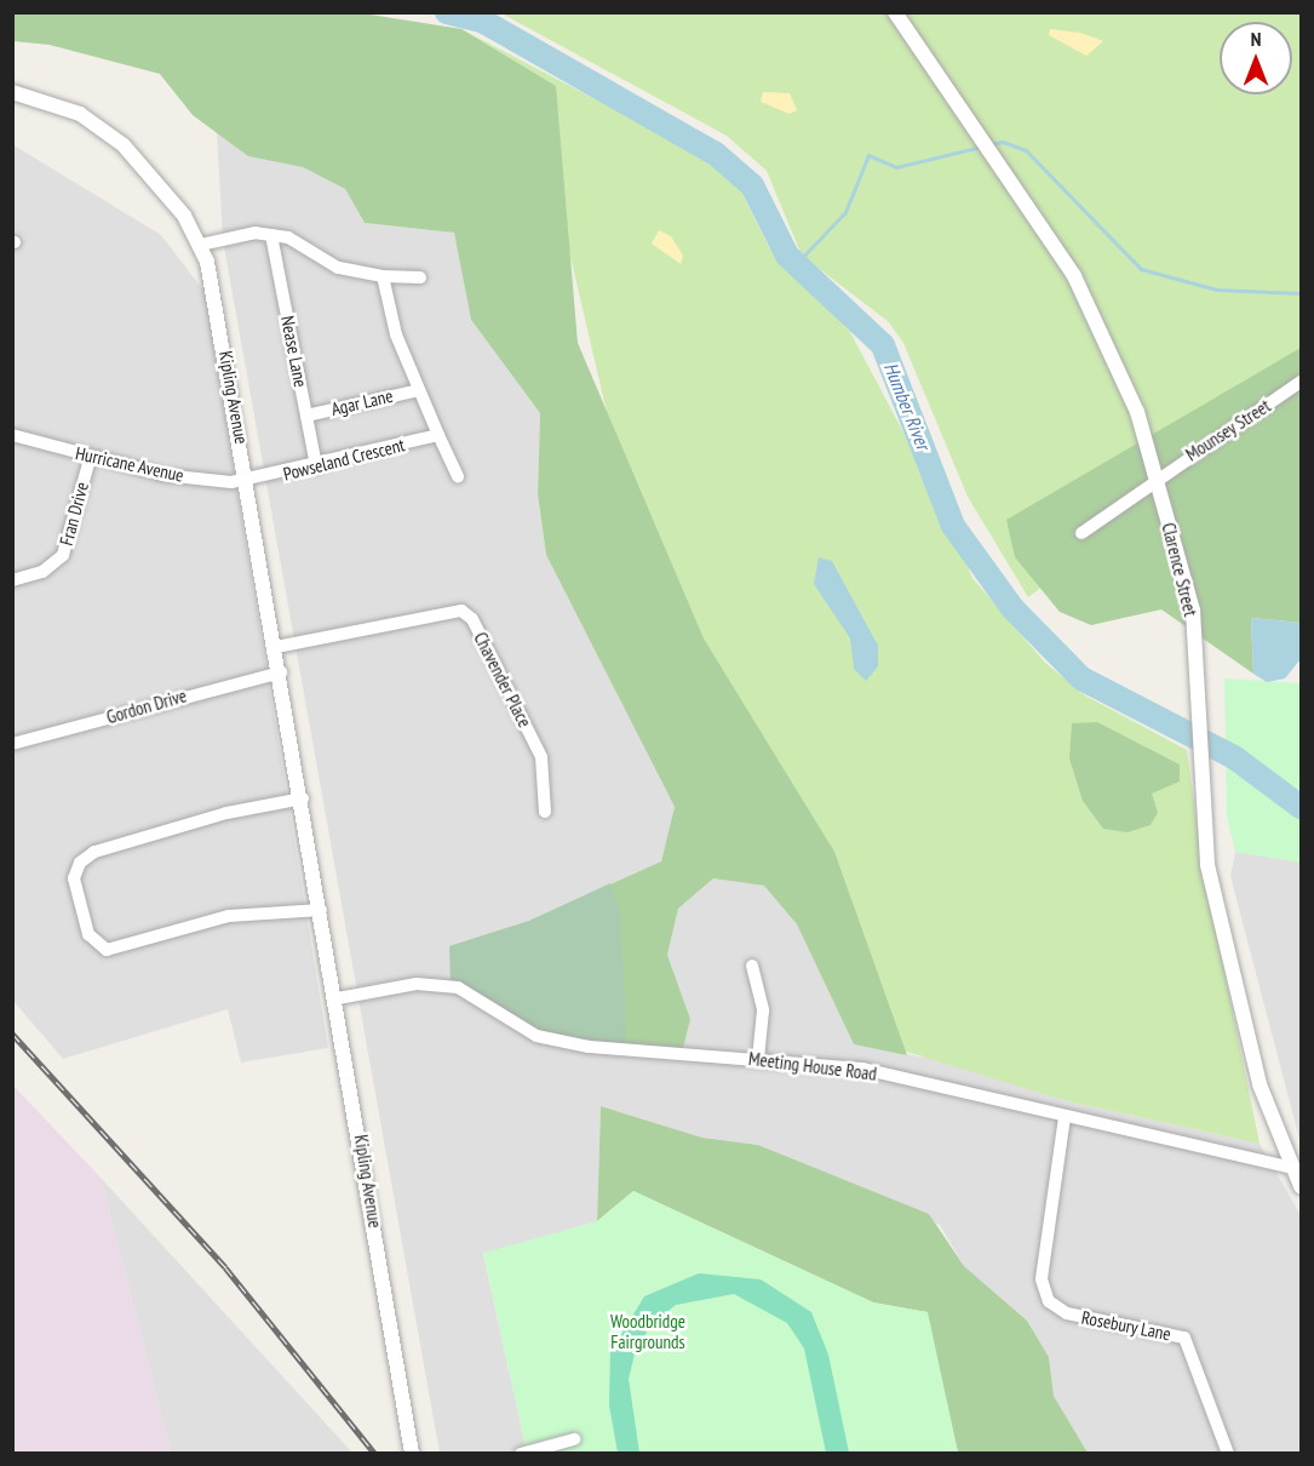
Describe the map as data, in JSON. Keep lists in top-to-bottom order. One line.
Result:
{"streets":{"street":["Nease Lane","Kipling Avenue","Agar Lane","Mounsey Street","Powseland Crescent","Hurricane Avenue","Fran Drive","Clarence Street","Chavender Place","Gordon Drive","Meeting House Road","Rosebury Lane"]},"crossings":[["Nease Lane","Agar Lane"],["Nease Lane","Powseland Crescent"],["Kipling Avenue","Powseland Crescent"],["Kipling Avenue","Hurricane Avenue"],["Kipling Avenue","Chavender Place"],["Kipling Avenue","Gordon Drive"],["Kipling Avenue","Meeting House Road"],["Mounsey Street","Clarence Street"],["Powseland Crescent","Hurricane Avenue"],["Hurricane Avenue","Fran Drive"],["Clarence Street","Meeting House Road"],["Meeting House Road","Rosebury Lane"]],"water":["Humber River"],"parks":["Woodbridge Fairgrounds"],"north":"top"}
